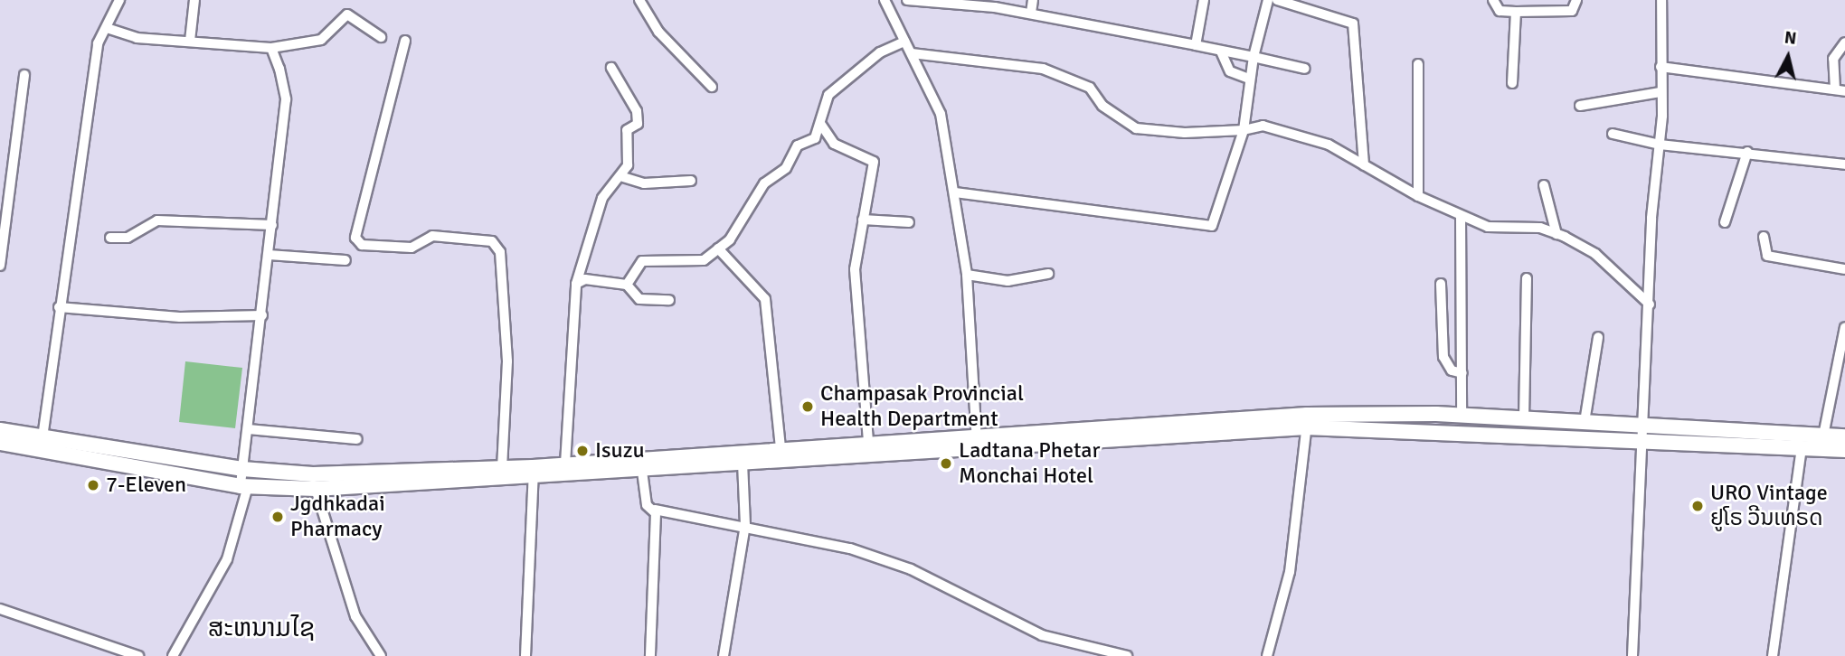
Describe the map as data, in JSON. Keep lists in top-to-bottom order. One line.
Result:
{"districts":["ສະຫນາມໄຊ"],"places":["Champasak Provincial Health Department","Isuzu","Ladtana Phetar Monchai Hotel","7-Eleven","URO Vintage ຢູໂຣ ວີນເທຣດ","Jgdhkadai Pharmacy"],"north":"top"}
